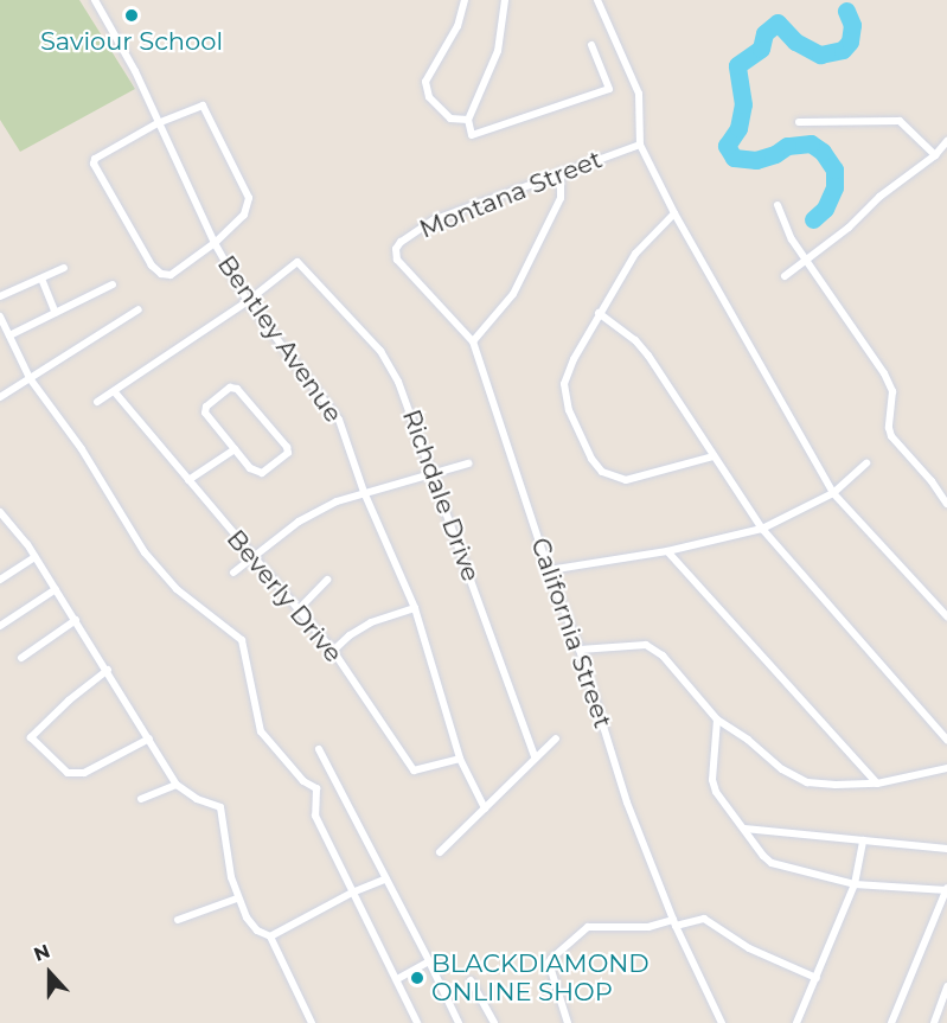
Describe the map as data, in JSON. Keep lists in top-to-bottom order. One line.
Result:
{"streets":{"street":["Montana Street","Bentley Avenue","Richdale Drive","Beverly Drive","California Street"]},"crossings":[["Montana Street","California Street"],["Bentley Avenue","Richdale Drive"],["Bentley Avenue","Beverly Drive"]],"places":["Saviour School","BLACKDIAMOND ONLINE SHOP"],"north":"top"}
